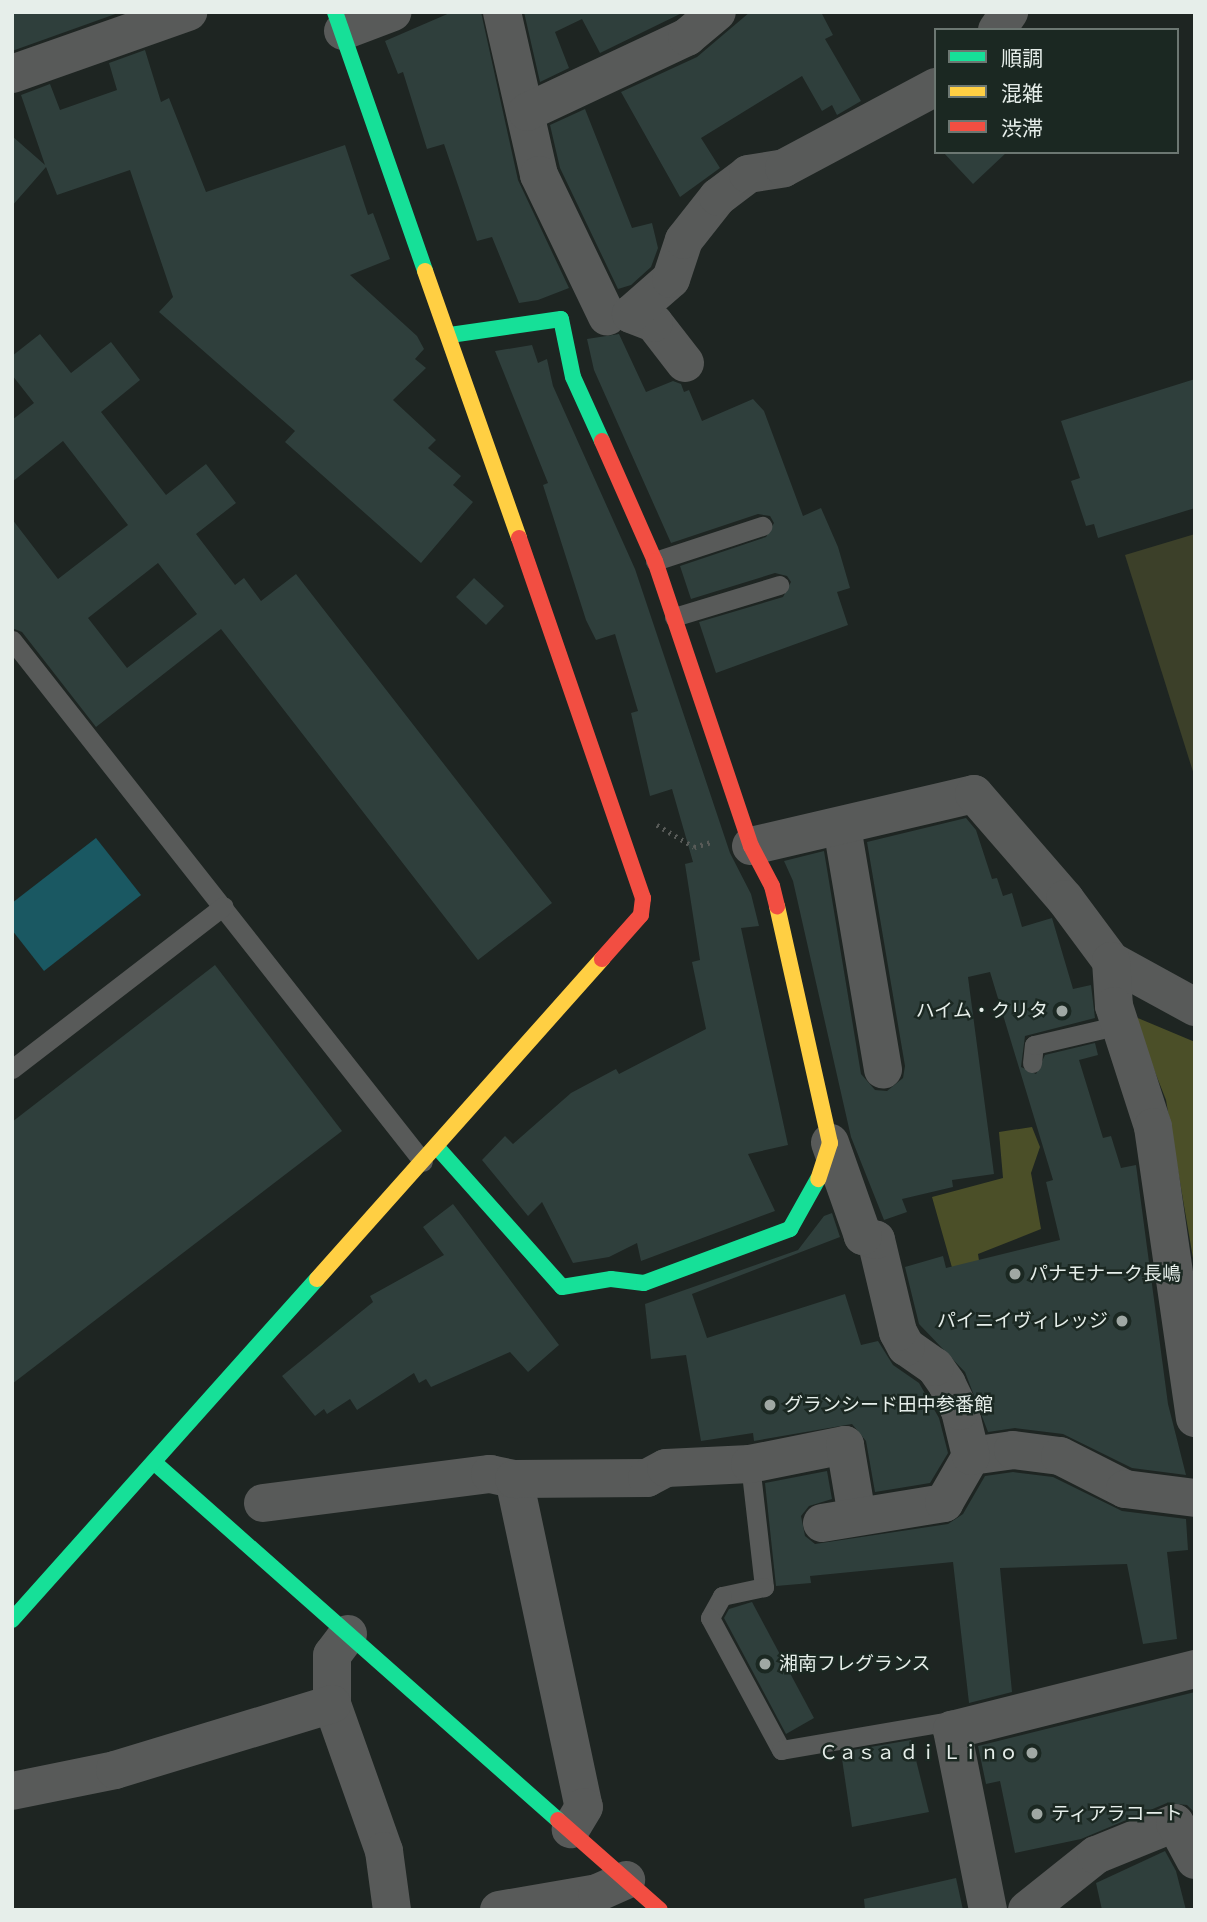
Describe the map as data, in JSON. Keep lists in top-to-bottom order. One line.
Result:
{"places":["ハイム・クリタ","パナモナーク長嶋","パイニイヴィレッジ","グランシード田中参番館","湘南フレグランス","Ｃａｓａ ｄｉ Ｌｉｎｏ","ティアラコート"],"legend":["順調","混雑","渋滞"]}
